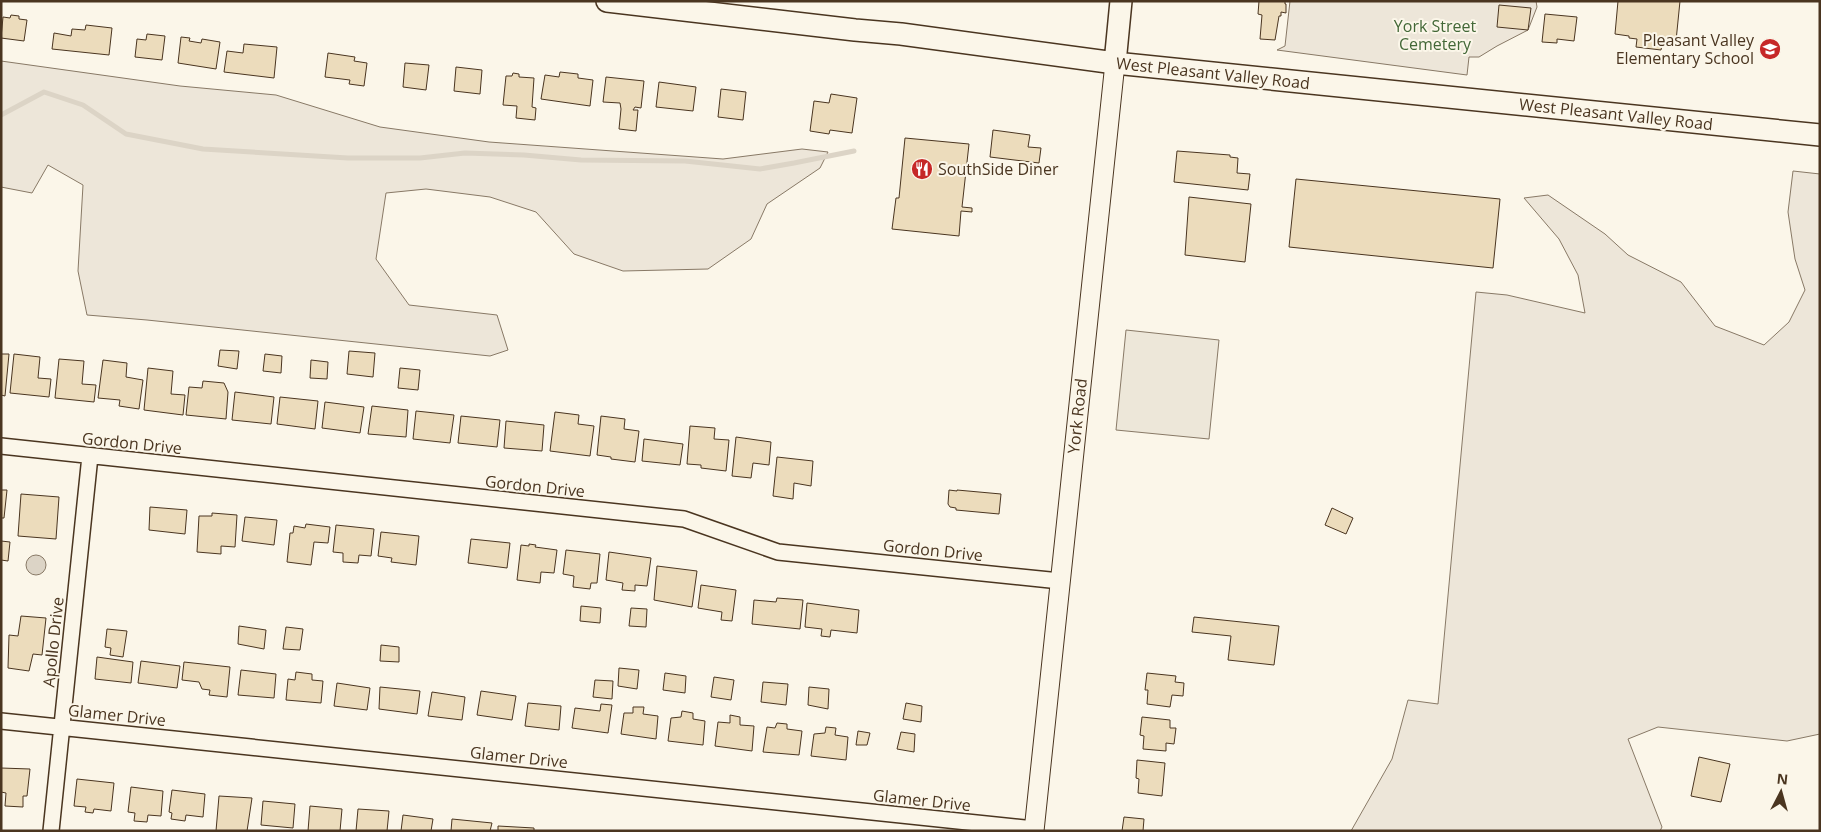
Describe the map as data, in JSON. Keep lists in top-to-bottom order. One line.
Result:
{"streets":{"main road":["West Pleasant Valley Road","York Road"],"street":["Gordon Drive","Apollo Drive","Glamer Drive"]},"crossings":[["West Pleasant Valley Road","York Road"],["York Road","Gordon Drive"],["York Road","Glamer Drive"],["Gordon Drive","Apollo Drive"],["Apollo Drive","Glamer Drive"]],"parks":["York Street Cemetery"],"places":{"school or university":["Pleasant Valley Elementary School"],"restaurant":["SouthSide Diner"]},"north":"top"}
